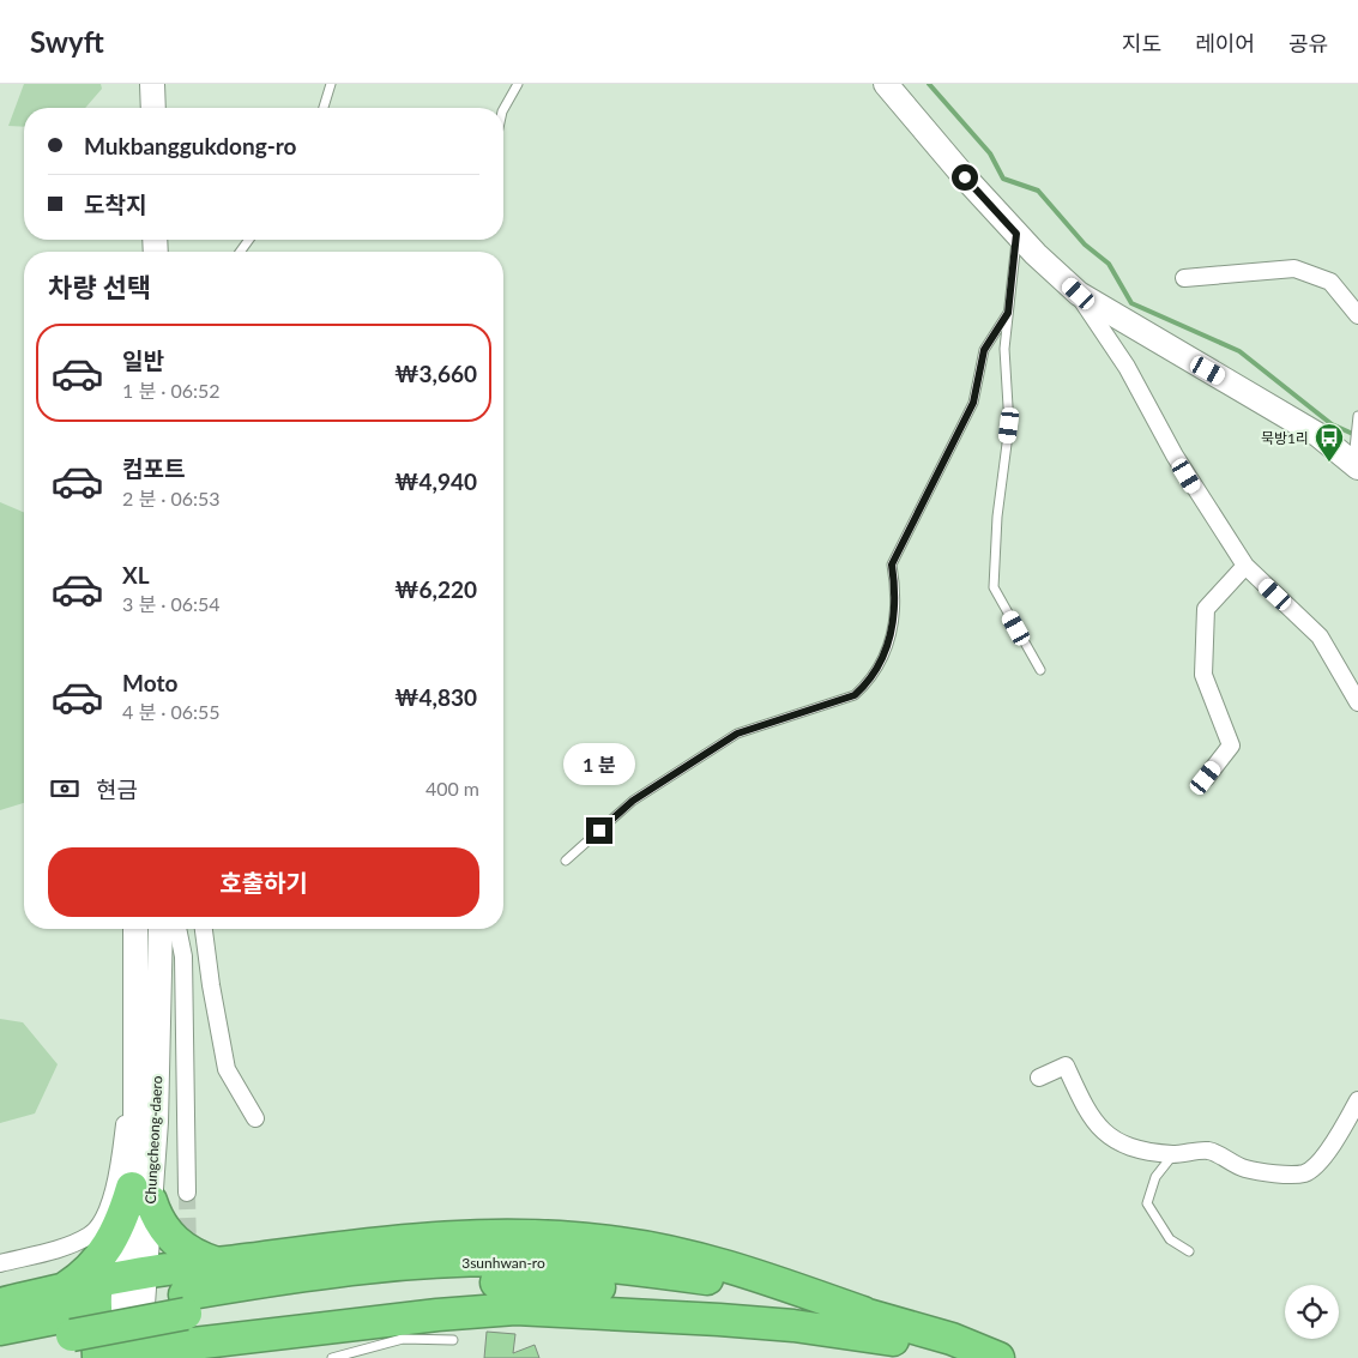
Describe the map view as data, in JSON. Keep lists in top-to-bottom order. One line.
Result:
{"streets":{"highway":["3sunhwan-ro"],"main road":["Chungcheong-daero"]},"places":{"bus stop":["묵방1리"]},"page":{"header":"Swyft","nav":["지도","레이어","공유"],"banner":["Mukbanggukdong-ro","도착지"],"heading":"차량 선택","list":[{"name":"일반","note":"1 분 · 06:52","value":"₩3,660"},{"name":"컴포트","note":"2 분 · 06:53","value":"₩4,940"},{"name":"XL","note":"3 분 · 06:54","value":"₩6,220"},{"name":"Moto","note":"4 분 · 06:55","value":"₩4,830"}],"bubble":"1 분","pay":["현금","400 m"],"buttons":"호출하기"}}
